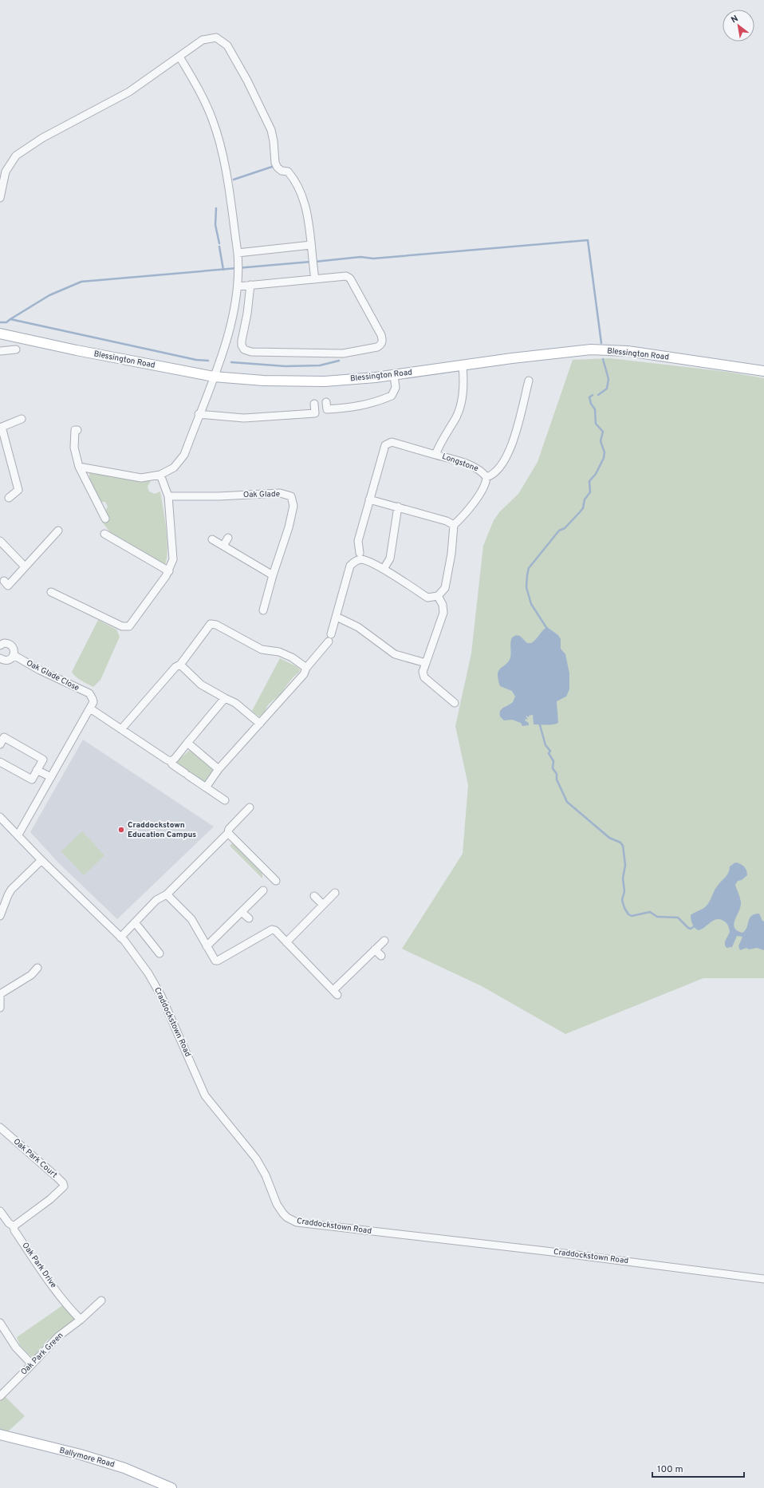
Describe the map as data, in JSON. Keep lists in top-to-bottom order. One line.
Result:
{"streets":{"main road":["Blessington Road","Ballymore Road"],"street":["Longstone","Oak Glade","Oak Glade Close","Craddockstown Road","Oak Park Court","Oak Park Drive","Oak Park Green"]},"crossings":[["Blessington Road","Longstone"],["Oak Park Court","Oak Park Drive"],["Oak Park Drive","Oak Park Green"]],"places":["Craddockstown Education Campus"],"scale_bar":"100 m","north":"top left"}
